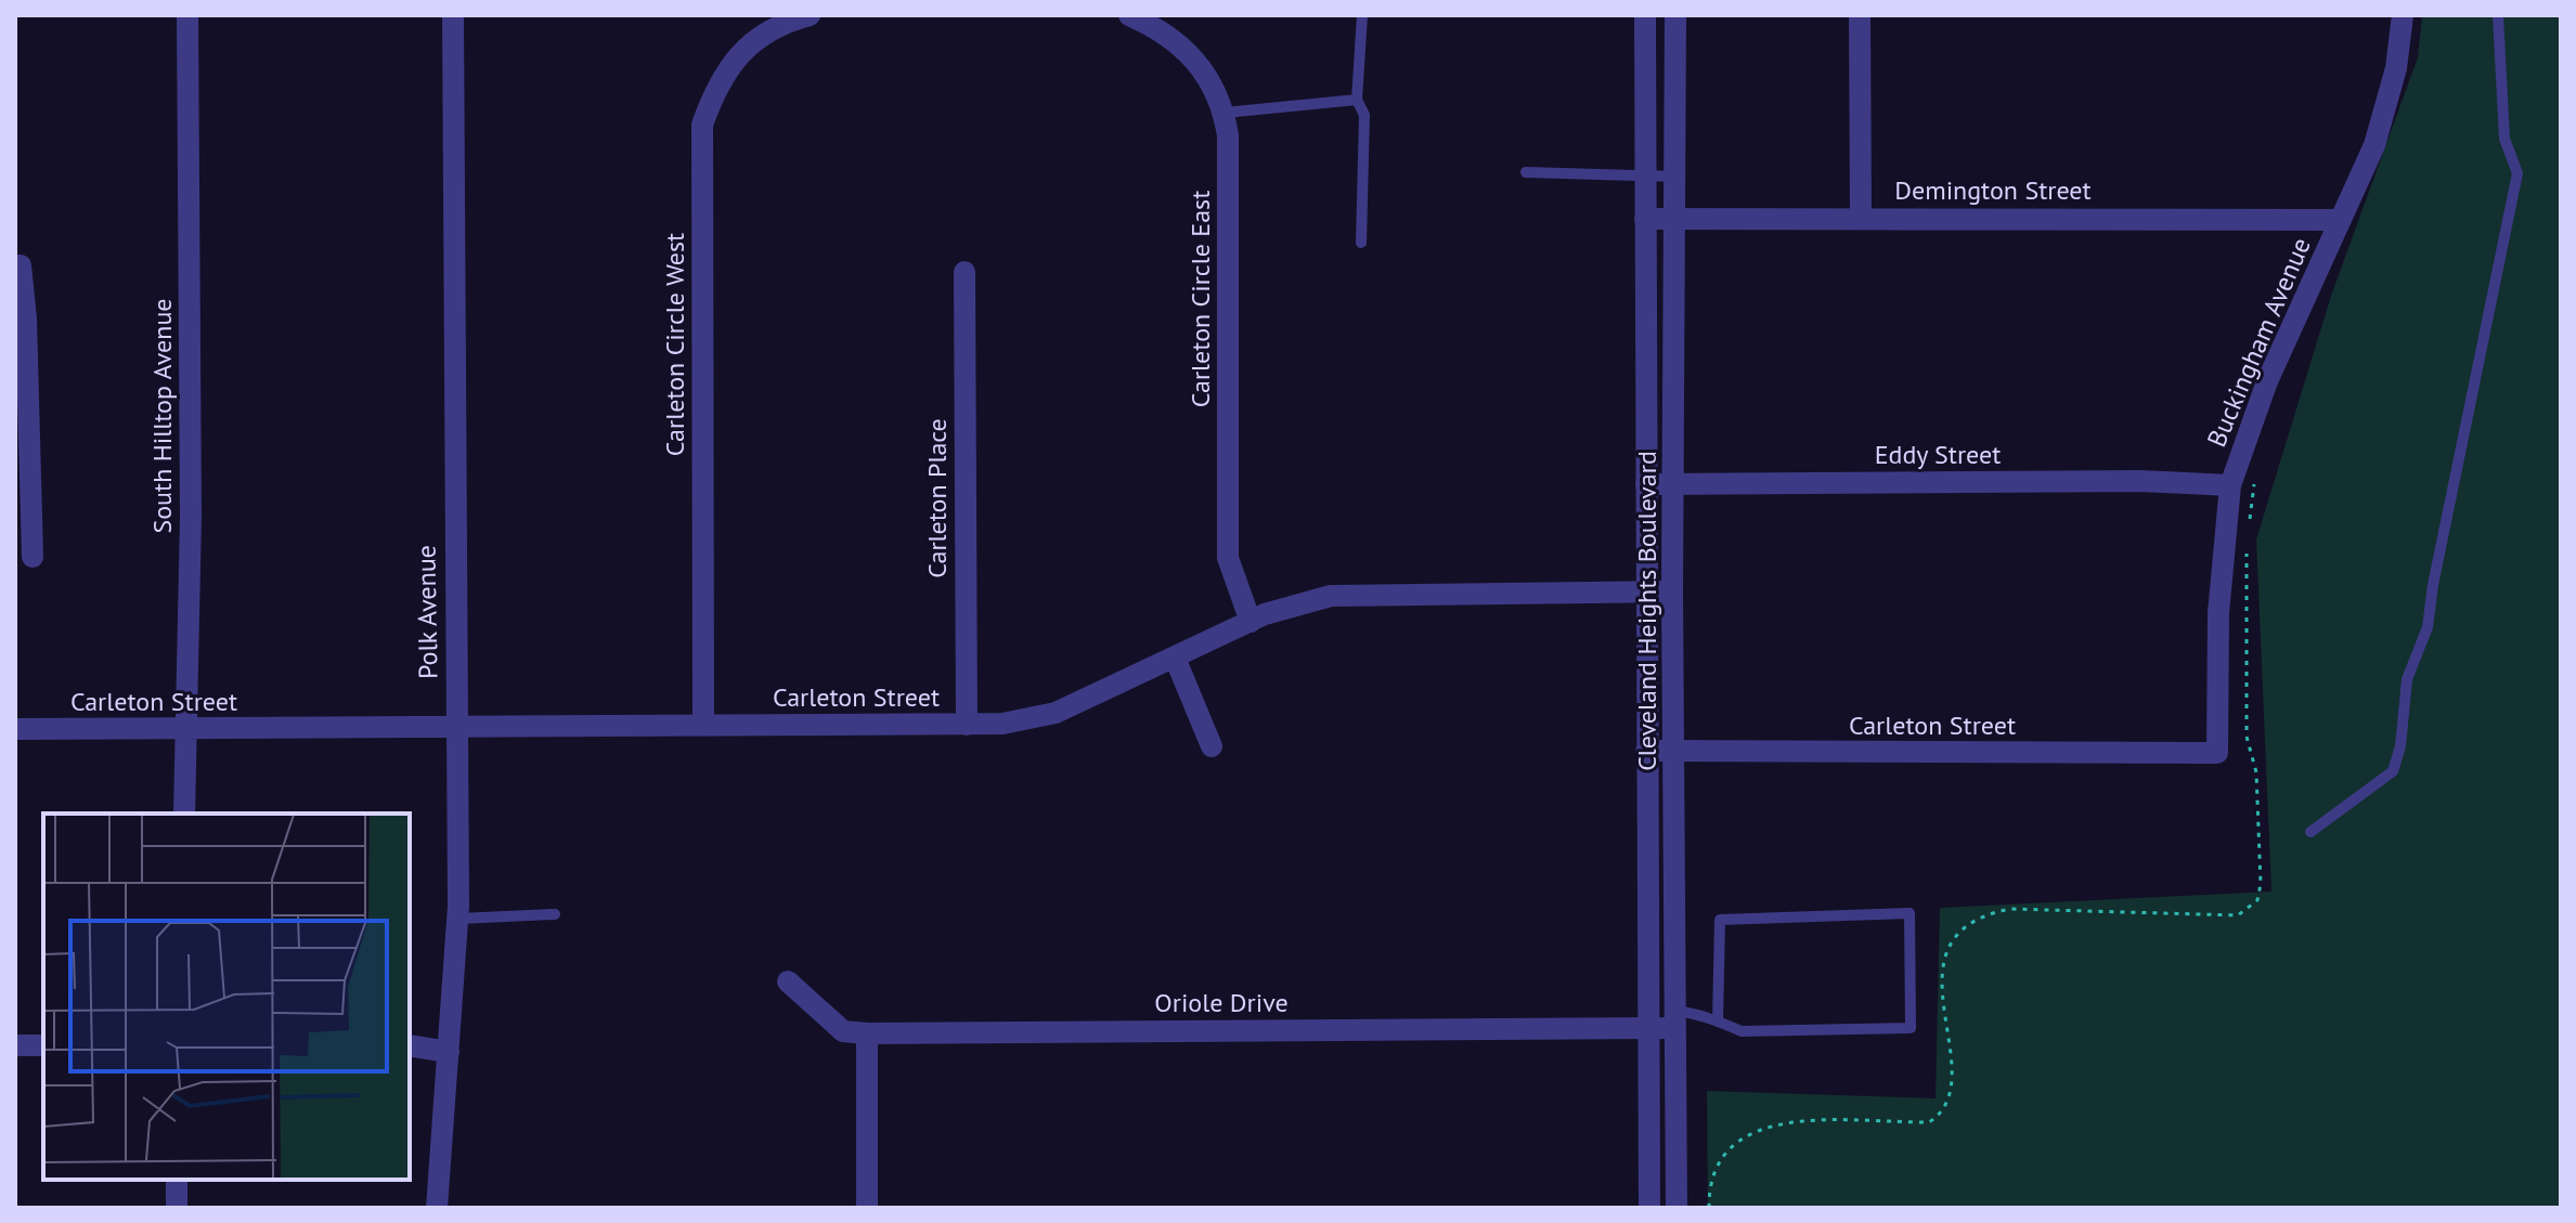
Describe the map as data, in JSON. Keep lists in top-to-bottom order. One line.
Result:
{"streets":{"street":["Demington Street","Carleton Circle East","Buckingham Avenue","Carleton Circle West","South Hilltop Avenue","Eddy Street","Carleton Place","Cleveland Heights Boulevard","Polk Avenue","Carleton Street","Oriole Drive"]},"crossings":[["Demington Street","Buckingham Avenue"],["Demington Street","Cleveland Heights Boulevard"],["Carleton Circle East","Carleton Street"],["Buckingham Avenue","Eddy Street"],["Buckingham Avenue","Carleton Street"],["Carleton Circle West","Carleton Street"],["South Hilltop Avenue","Carleton Street"],["Eddy Street","Cleveland Heights Boulevard"],["Carleton Place","Carleton Street"],["Cleveland Heights Boulevard","Carleton Street"],["Cleveland Heights Boulevard","Oriole Drive"],["Polk Avenue","Carleton Street"]]}
